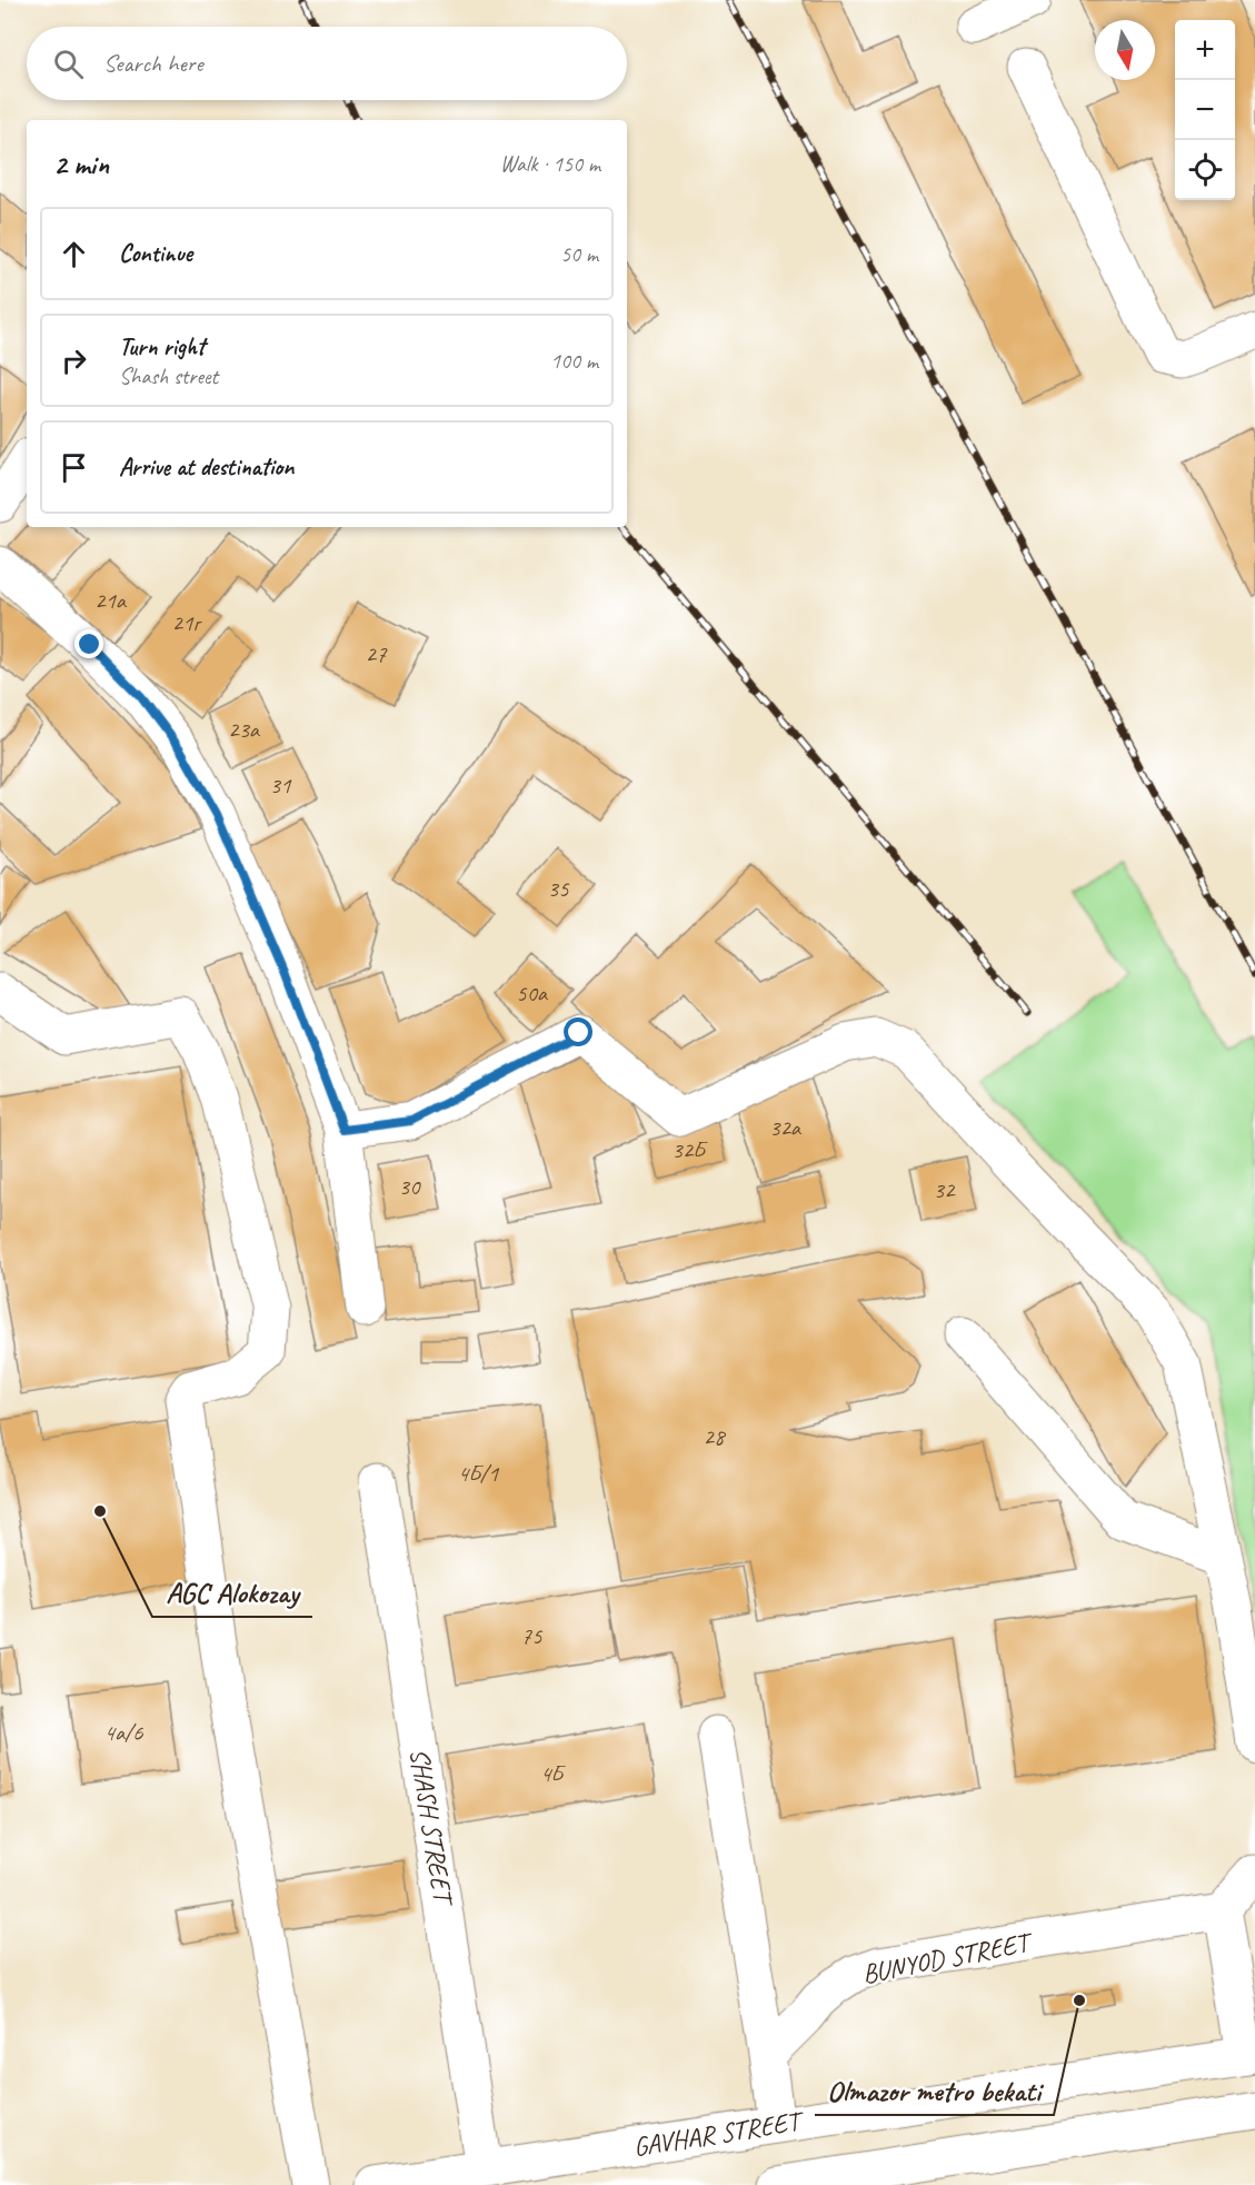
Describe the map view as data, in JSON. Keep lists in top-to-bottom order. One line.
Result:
{"streets":{"street":["SHASH STREET","BUNYOD STREET","GAVHAR STREET"]},"crossings":[["SHASH STREET","GAVHAR STREET"]],"places":["AGC Alokozay","Olmazor metro bekati"],"house_numbers":["21а","21г","27","23а","31","35","50а","32а","32Б","30","32","28","4Б/1","75","4a/6","4Б"],"north":"bottom","page":{"map_buttons":["+","−"],"search":"Search here","heading":["2 min","Walk · 150 m"],"list":[["Continue","50 m"],["Turn right","Shash street","100 m"],"Arrive at destination"]}}
